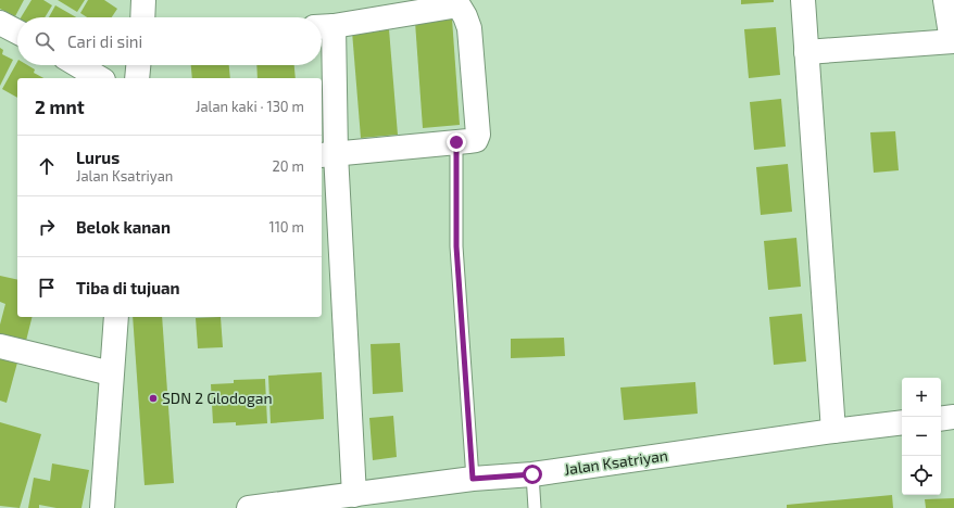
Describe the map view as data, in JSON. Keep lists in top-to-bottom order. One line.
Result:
{"streets":{"street":["Jalan Ksatriyan"]},"places":["SDN 2 Glodogan"],"page":{"search":"Cari di sini","heading":["2 mnt","Jalan kaki · 130 m"],"list":[["Lurus","Jalan Ksatriyan","20 m"],["Belok kanan","110 m"],"Tiba di tujuan"],"map_buttons":["+","−"]}}
